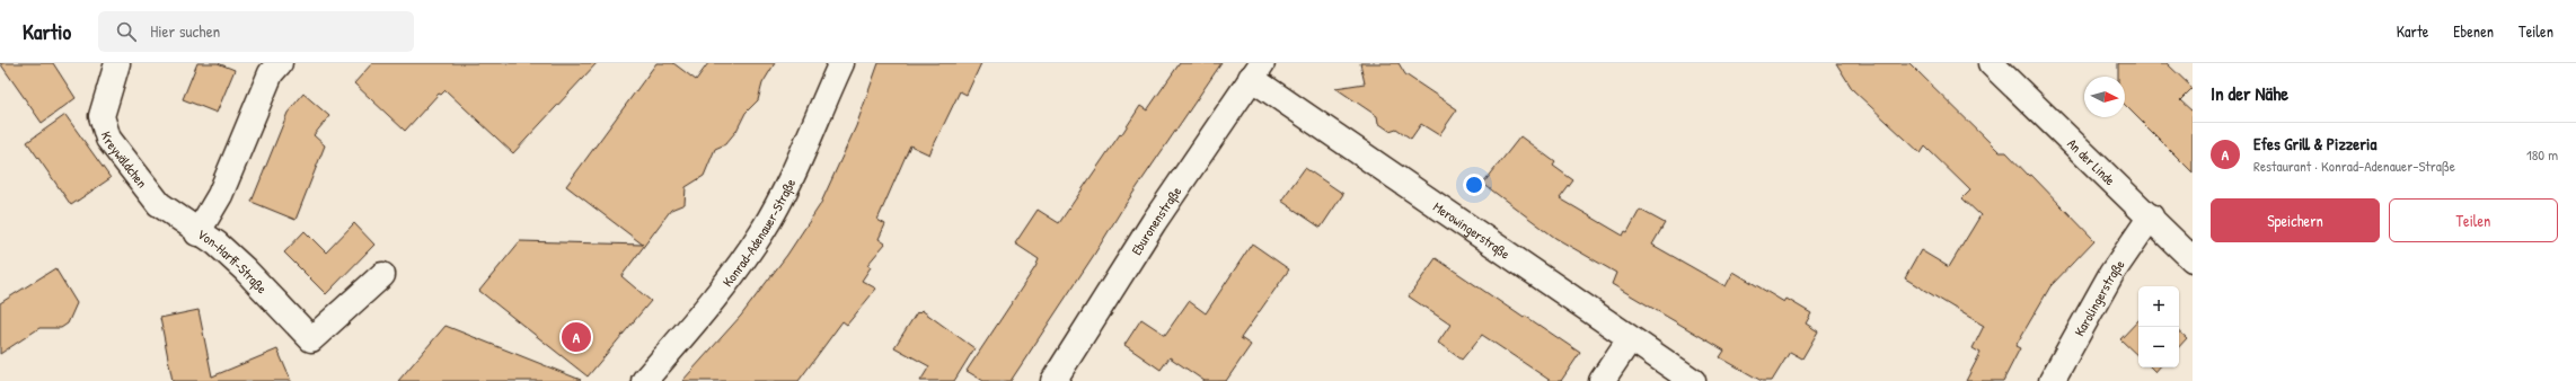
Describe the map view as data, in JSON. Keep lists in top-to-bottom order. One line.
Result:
{"streets":{"street":["Kreywäldchen","An der Linde","Eburonenstraße","Merowingerstraße","Konrad-Adenauer-Straße","Von-Harff-Straße","Karolingerstraße"]},"crossings":[["Kreywäldchen","Von-Harff-Straße"],["An der Linde","Karolingerstraße"],["Eburonenstraße","Merowingerstraße"]],"north":"right","page":{"header":"Kartio","search":"Hier suchen","nav":["Karte","Ebenen","Teilen"],"heading":"In der Nähe","list":[{"mark":"A","name":"Efes Grill & Pizzeria","note":"Restaurant · Konrad-Adenauer-Straße","value":"180 m"}],"buttons":["Speichern","Teilen"],"map_buttons":["+","−"],"pins":"A"}}
